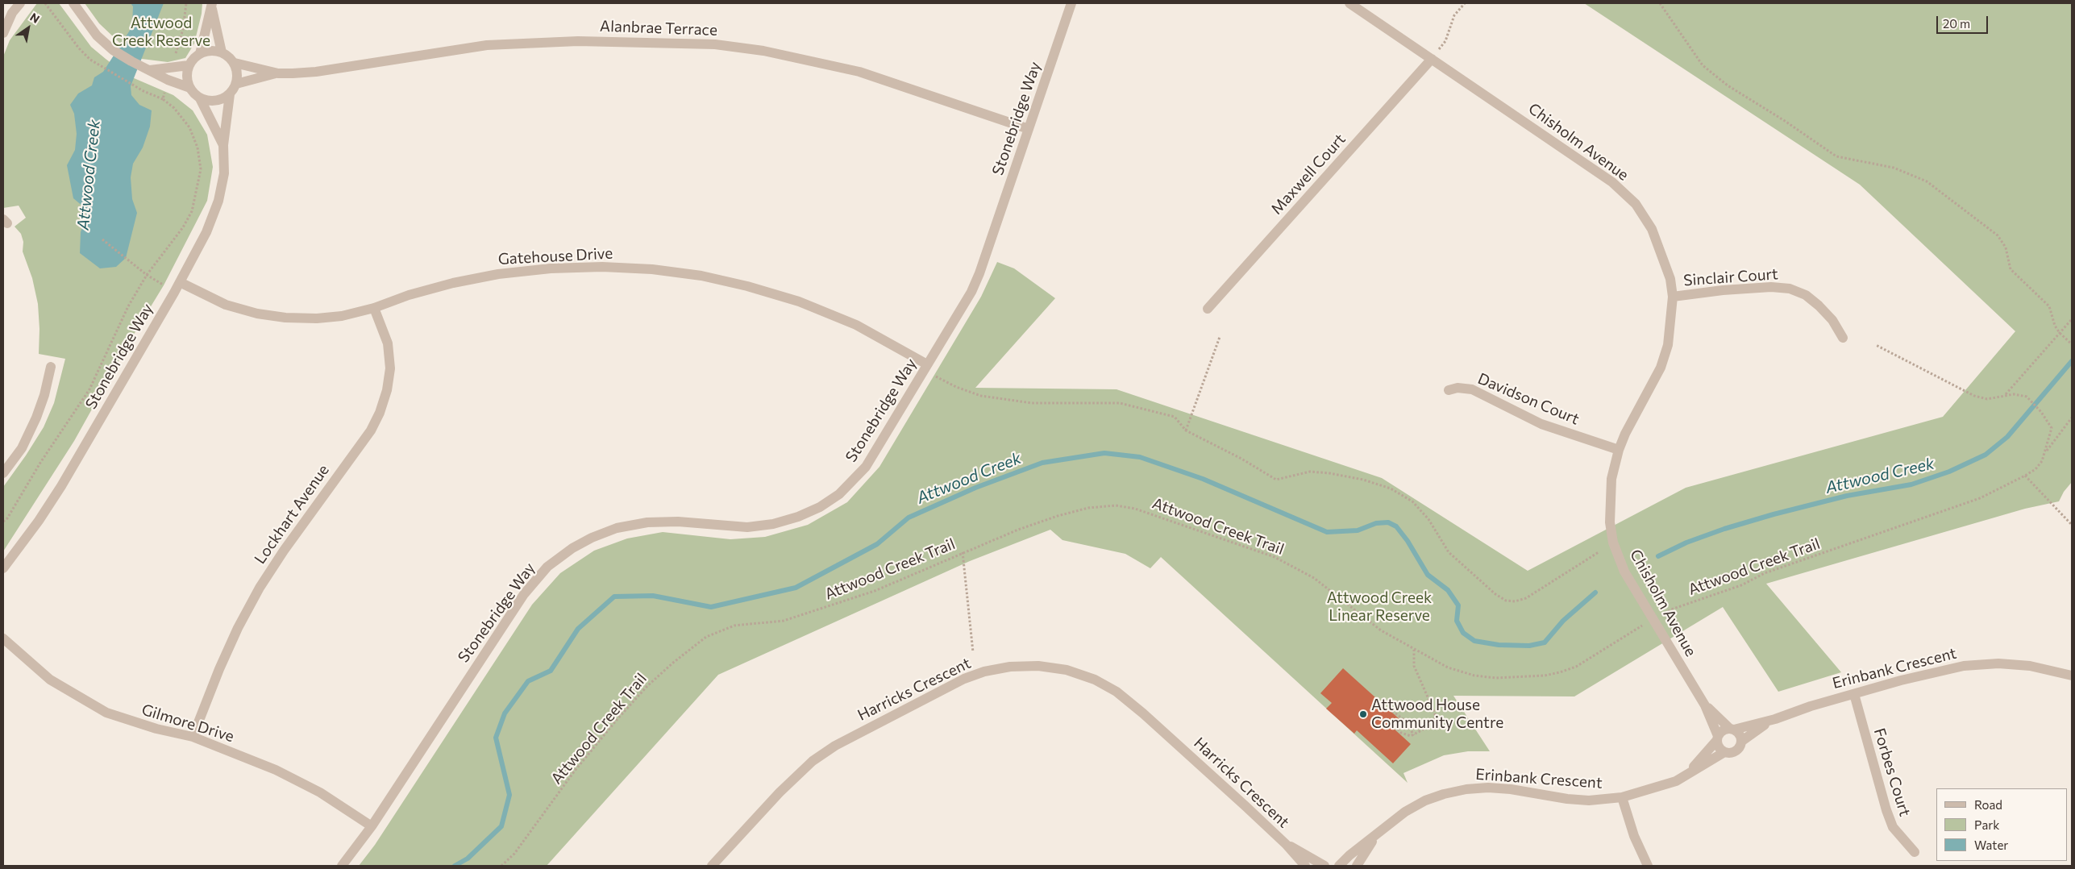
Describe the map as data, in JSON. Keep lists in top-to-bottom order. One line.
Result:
{"streets":{"street":["Alanbrae Terrace","Stonebridge Way","Chisholm Avenue","Maxwell Court","Gatehouse Drive","Sinclair Court","Davidson Court","Lockhart Avenue","Erinbank Crescent","Harricks Crescent","Gilmore Drive","Forbes Court"],"path":["Attwood Creek Trail"]},"crossings":[["Alanbrae Terrace","Stonebridge Way"],["Stonebridge Way","Gatehouse Drive"],["Stonebridge Way","Gilmore Drive"],["Chisholm Avenue","Maxwell Court"],["Chisholm Avenue","Sinclair Court"],["Chisholm Avenue","Davidson Court"],["Chisholm Avenue","Attwood Creek Trail"],["Chisholm Avenue","Erinbank Crescent"],["Gatehouse Drive","Lockhart Avenue"],["Lockhart Avenue","Gilmore Drive"],["Erinbank Crescent","Forbes Court"]],"water":["Attwood Creek"],"parks":["Attwood Creek Reserve","Attwood Creek Linear Reserve"],"places":["Attwood House Community Centre"],"legend":["Road","Park","Water"],"scale_bar":"20 m","north":"top right"}
